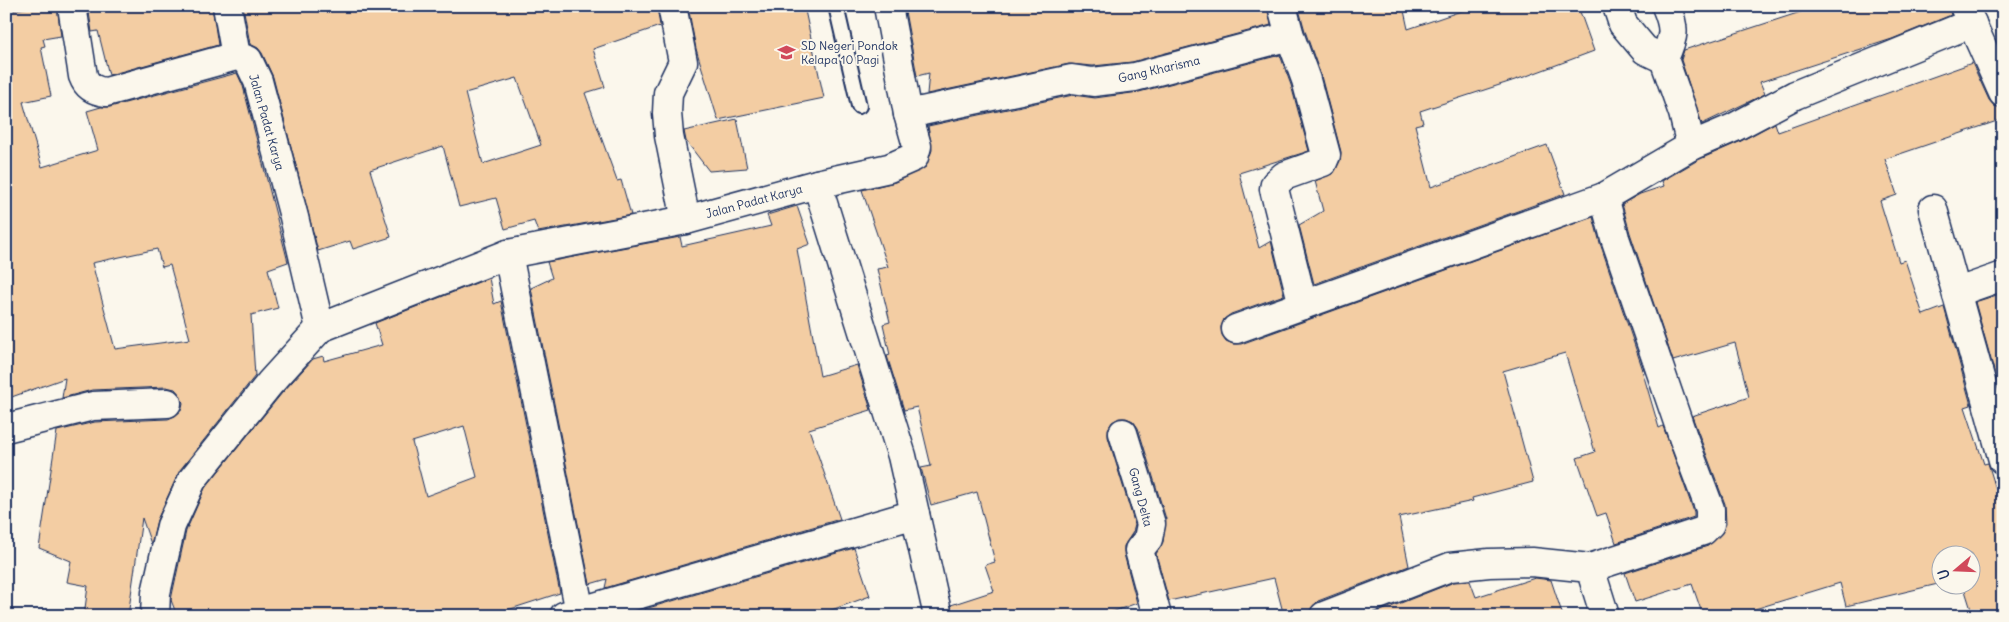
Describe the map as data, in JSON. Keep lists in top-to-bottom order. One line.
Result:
{"streets":{"street":["Gang Kharisma","Jalan Padat Karya","Gang Delta"]},"places":{"school or university":["SD Negeri Pondok Kelapa 10 Pagi"]},"north":"left"}
